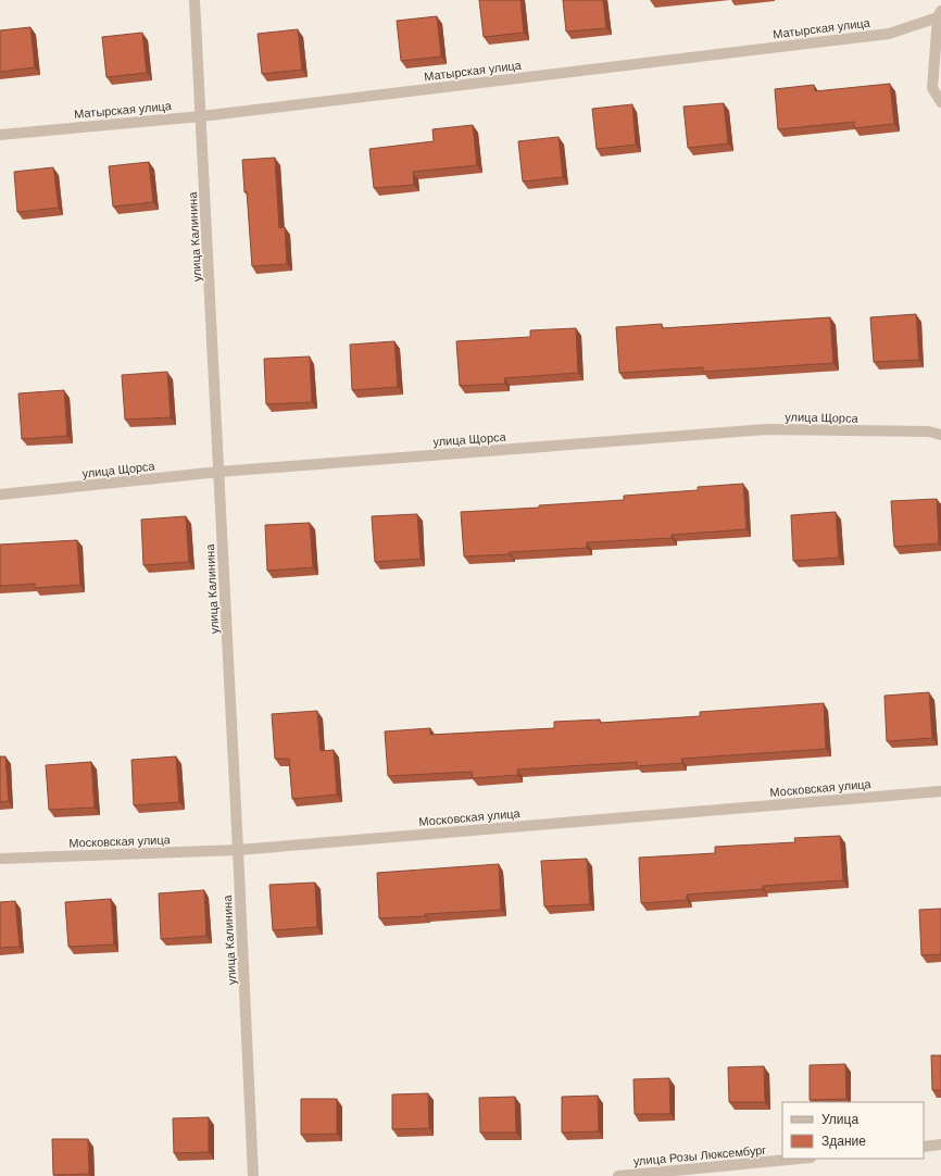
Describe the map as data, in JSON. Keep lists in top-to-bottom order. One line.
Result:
{"streets":{"street":["Матырская улица","улица Калинина","улица Щорса","Московская улица","улица Розы Люксембург"]},"crossings":[["Матырская улица","улица Калинина"],["улица Калинина","улица Щорса"],["улица Калинина","Московская улица"]],"legend":["Улица","Здание"]}
